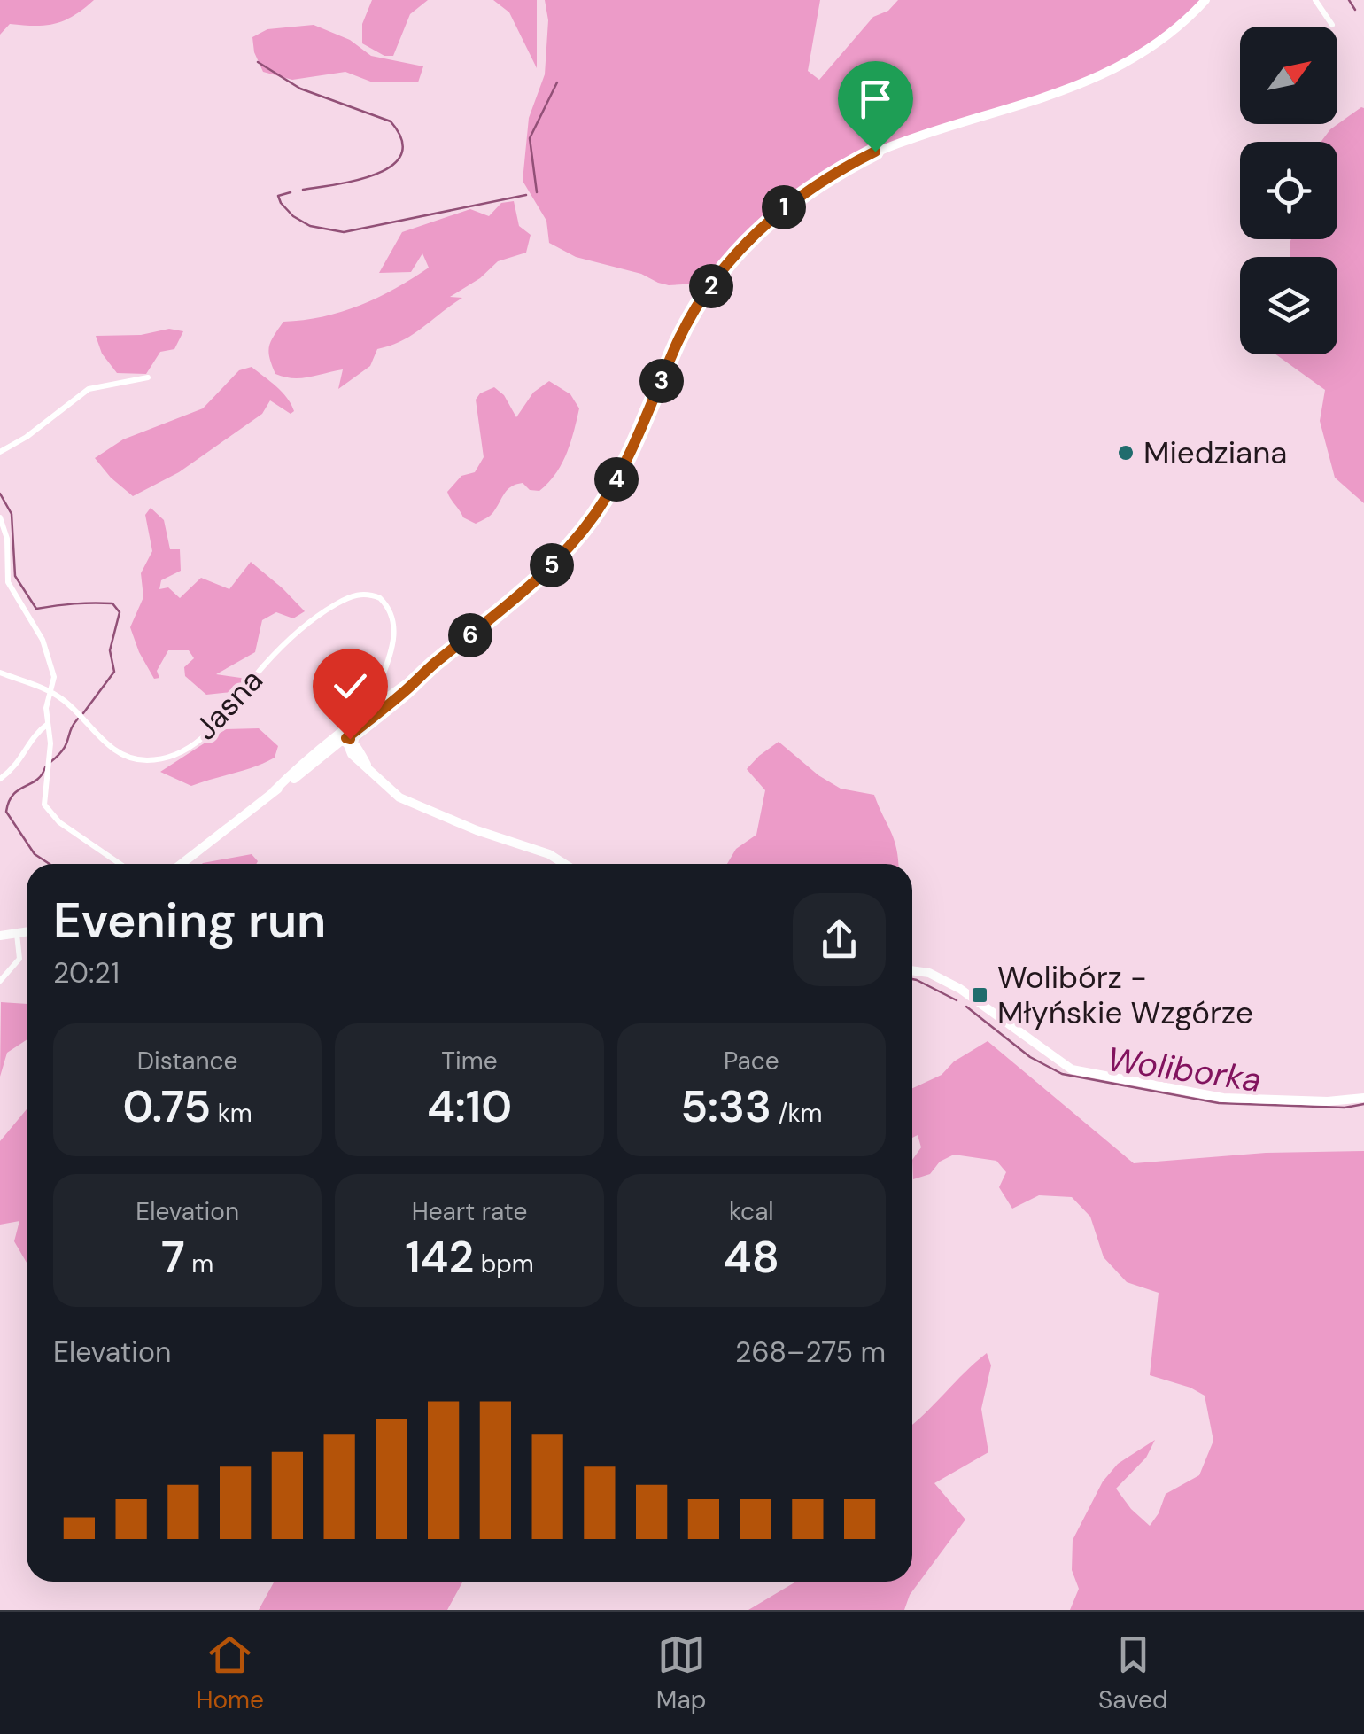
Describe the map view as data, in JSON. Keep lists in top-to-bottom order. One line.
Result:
{"streets":{"street":["Jasna"]},"water":["Woliborka"],"places":{"other":["Miedziana"],"transit":["Wolibórz - Młyńskie Wzgórze"]},"north":"top right","page":{"pins":["1","2","3","4","5","6"],"heading":["Evening run","20:21"],"stats":[["Distance","0.75 km"],["Time","4:10"],["Pace","5:33 /km"],["Elevation","7 m"],["Heart rate","142 bpm"],["kcal","48"]],"chart":["Elevation","268–275 m"],"tabs":["Home","Map","Saved"]}}
